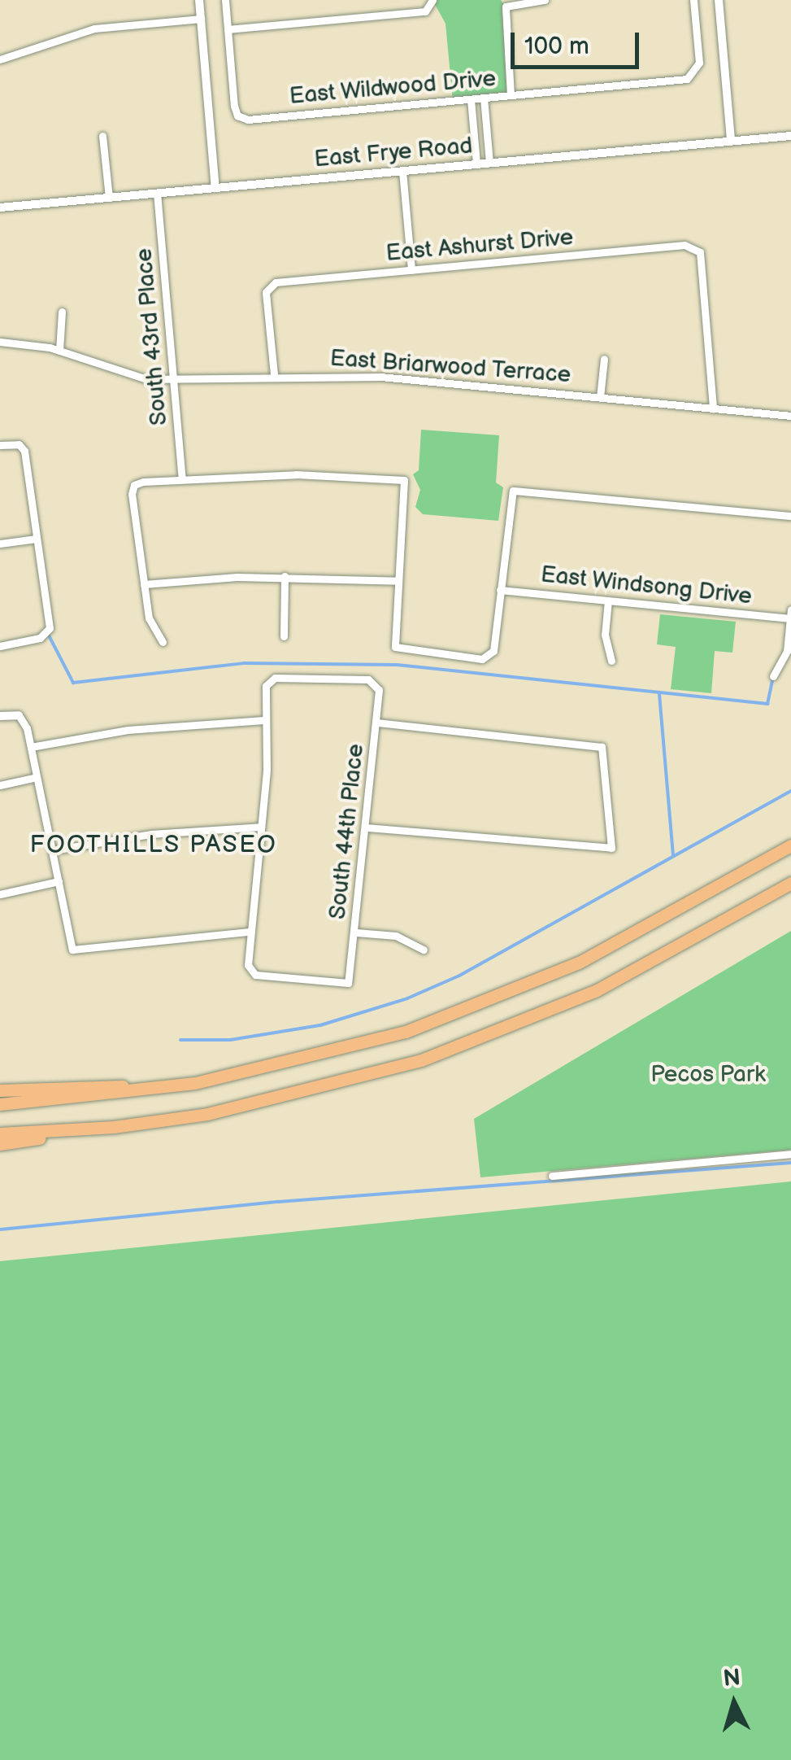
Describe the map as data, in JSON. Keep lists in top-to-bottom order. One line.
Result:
{"streets":{"street":["East Wildwood Drive","East Frye Road","East Ashurst Drive","South 43rd Place","East Briarwood Terrace","East Windsong Drive","South 44th Place"]},"crossings":[["East Frye Road","South 43rd Place"],["East Ashurst Drive","East Briarwood Terrace"],["South 43rd Place","East Briarwood Terrace"]],"districts":["FOOTHILLS PASEO"],"parks":["Pecos Park"],"scale_bar":"100 m","north":"top"}
